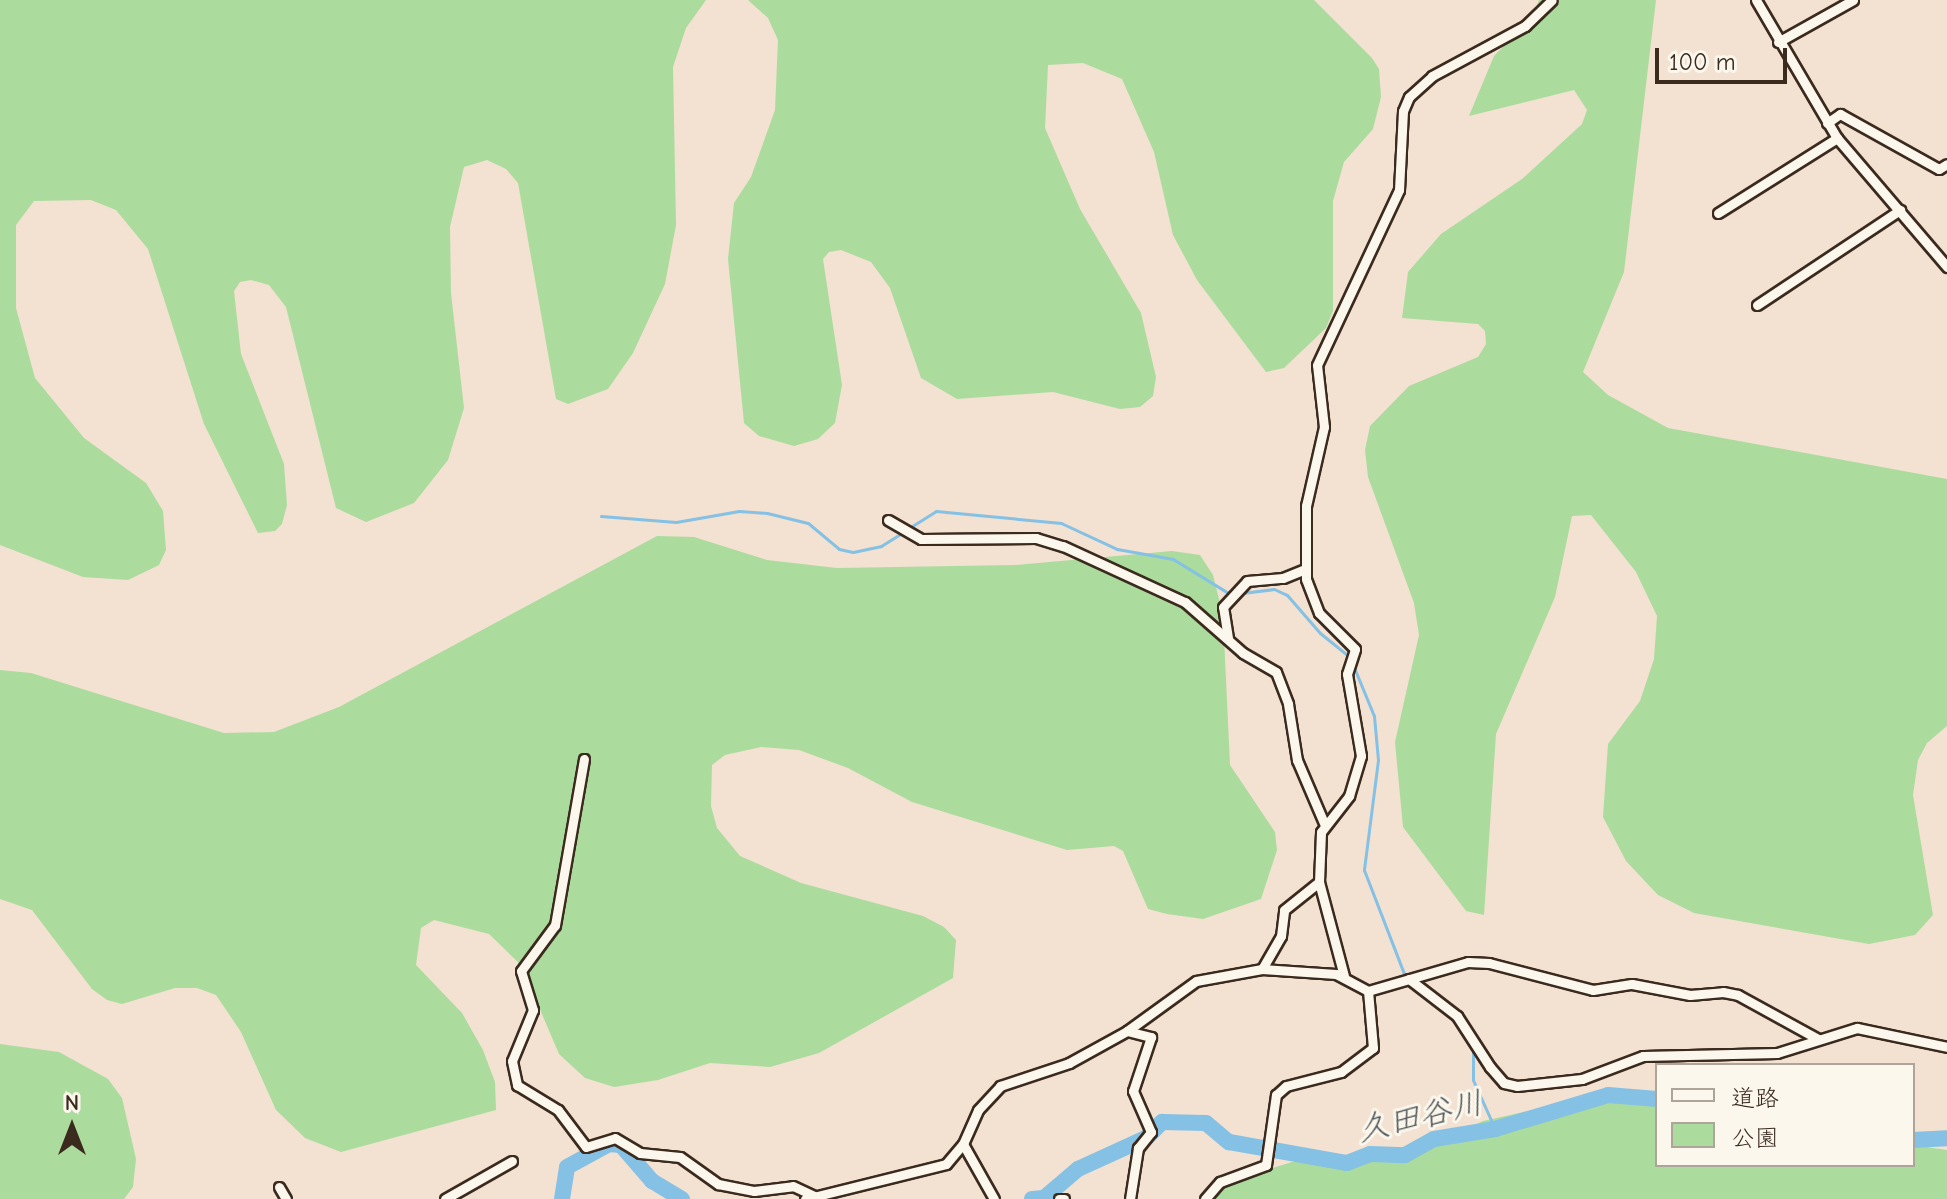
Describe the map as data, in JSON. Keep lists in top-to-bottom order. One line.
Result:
{"water":["久田谷川"],"legend":["道路","公園"],"scale_bar":"100 m","north":"top"}
